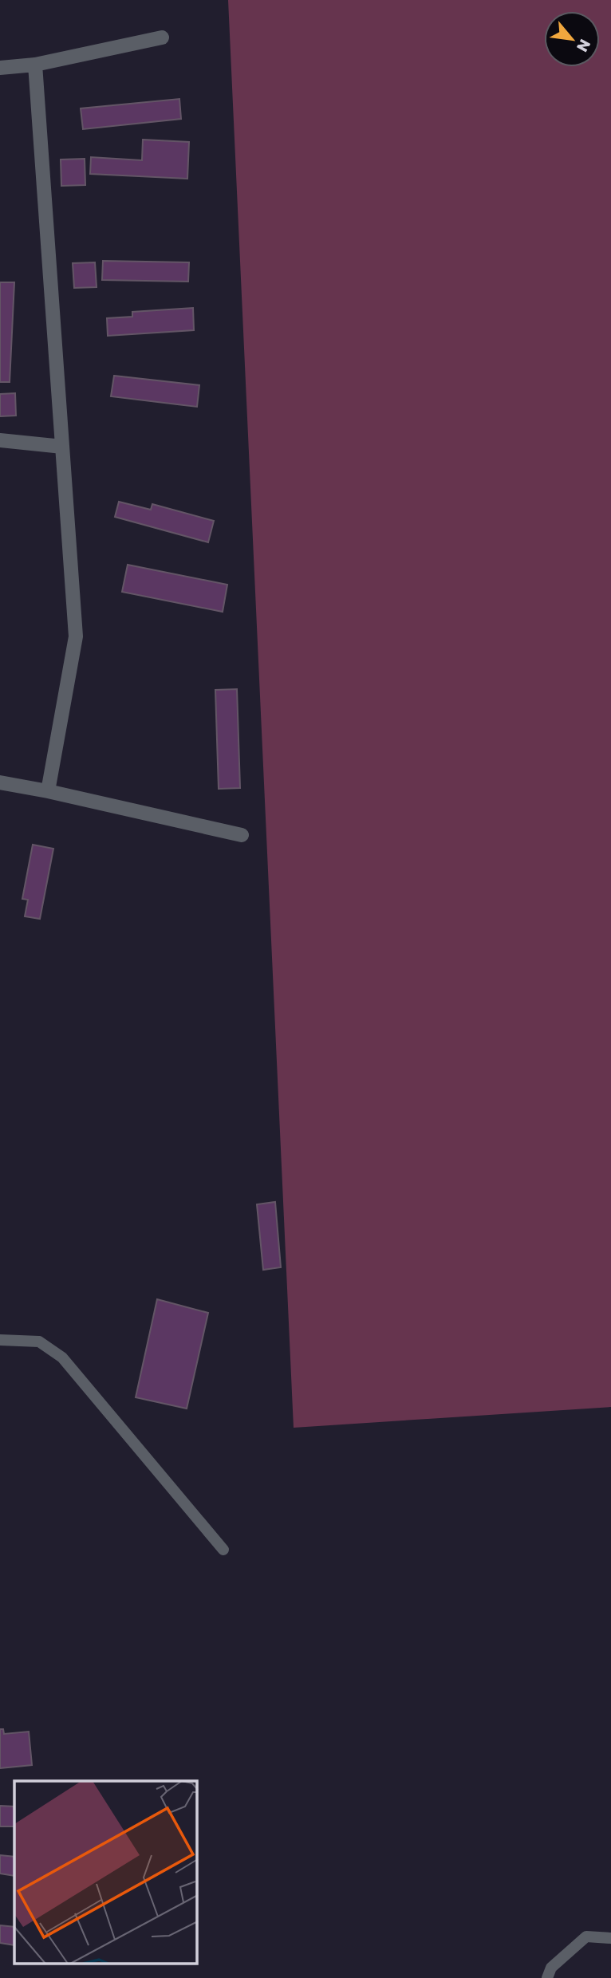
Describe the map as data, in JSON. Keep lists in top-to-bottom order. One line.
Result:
{"north":"bottom right"}
